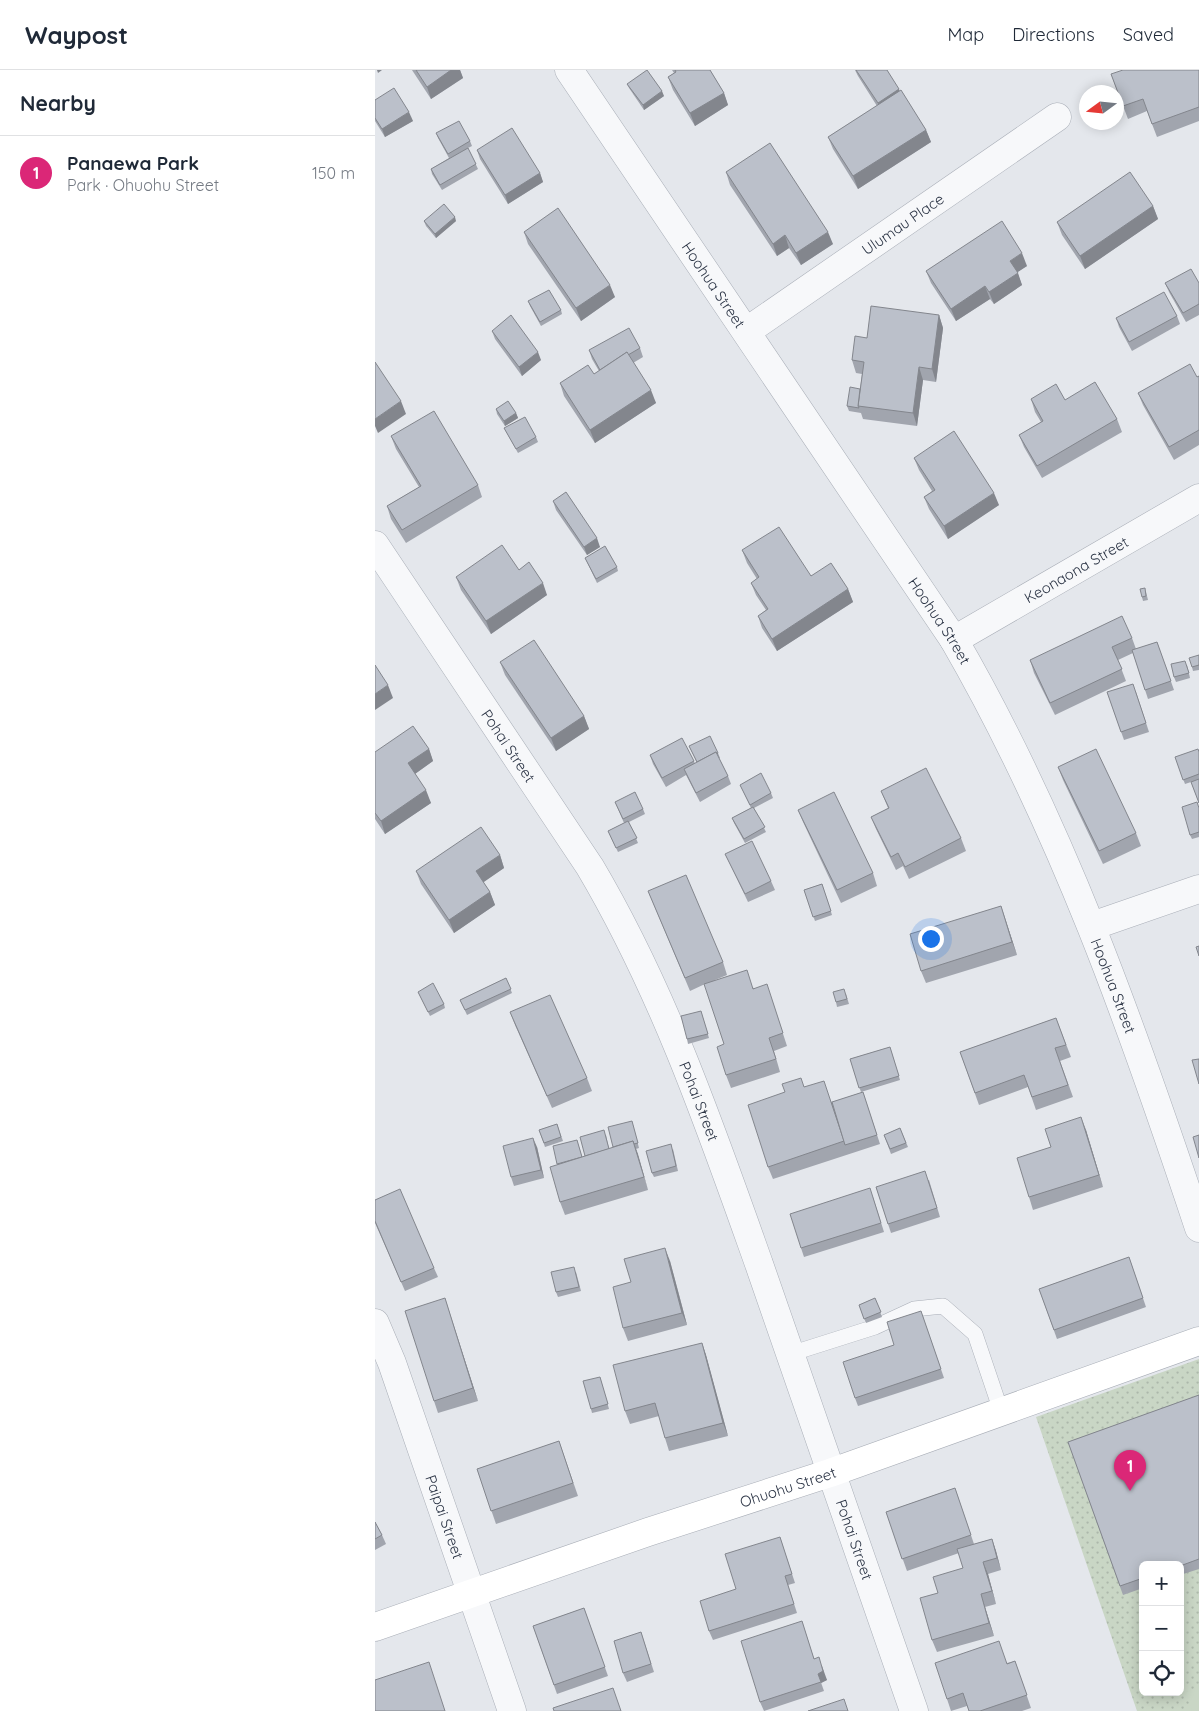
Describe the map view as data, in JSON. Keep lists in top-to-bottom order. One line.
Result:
{"streets":{"street":["Ulumau Place","Hoohua Street","Keonaona Street","Pohai Street","Ohuohu Street","Paipai Street"]},"crossings":[["Ulumau Place","Hoohua Street"],["Hoohua Street","Keonaona Street"],["Pohai Street","Ohuohu Street"],["Ohuohu Street","Paipai Street"]],"north":"left","page":{"header":"Waypost","nav":["Map","Directions","Saved"],"heading":"Nearby","list":[{"mark":"1","name":"Panaewa Park","note":"Park · Ohuohu Street","value":"150 m"}],"pins":"1","map_buttons":["+","−"]}}
